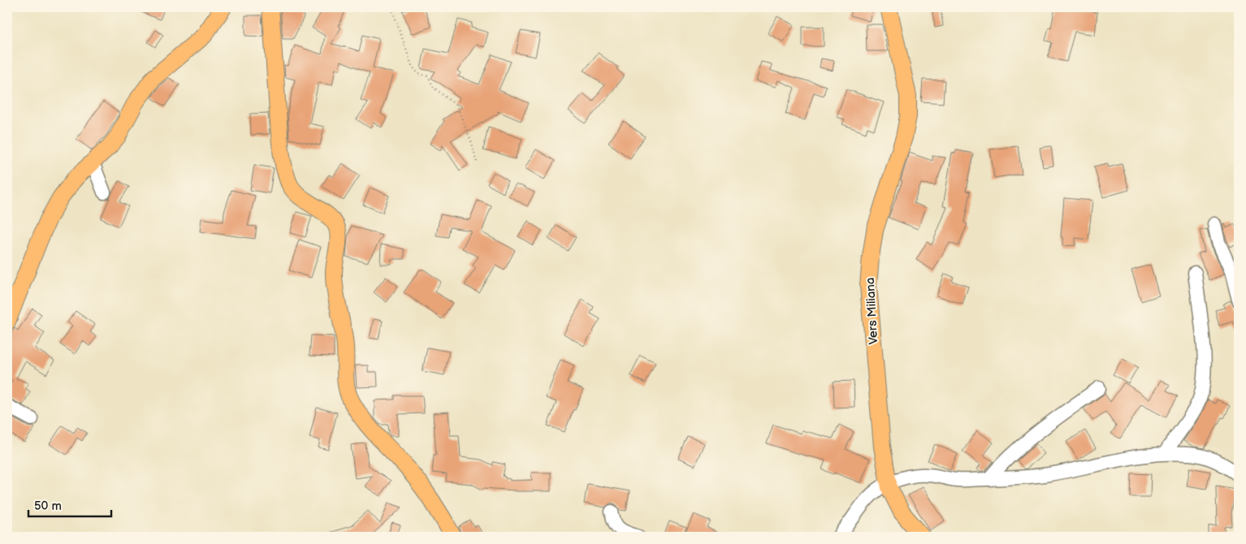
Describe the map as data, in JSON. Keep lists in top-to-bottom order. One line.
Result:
{"streets":{"main road":["Vers Miliana"]},"scale_bar":"50 m"}
